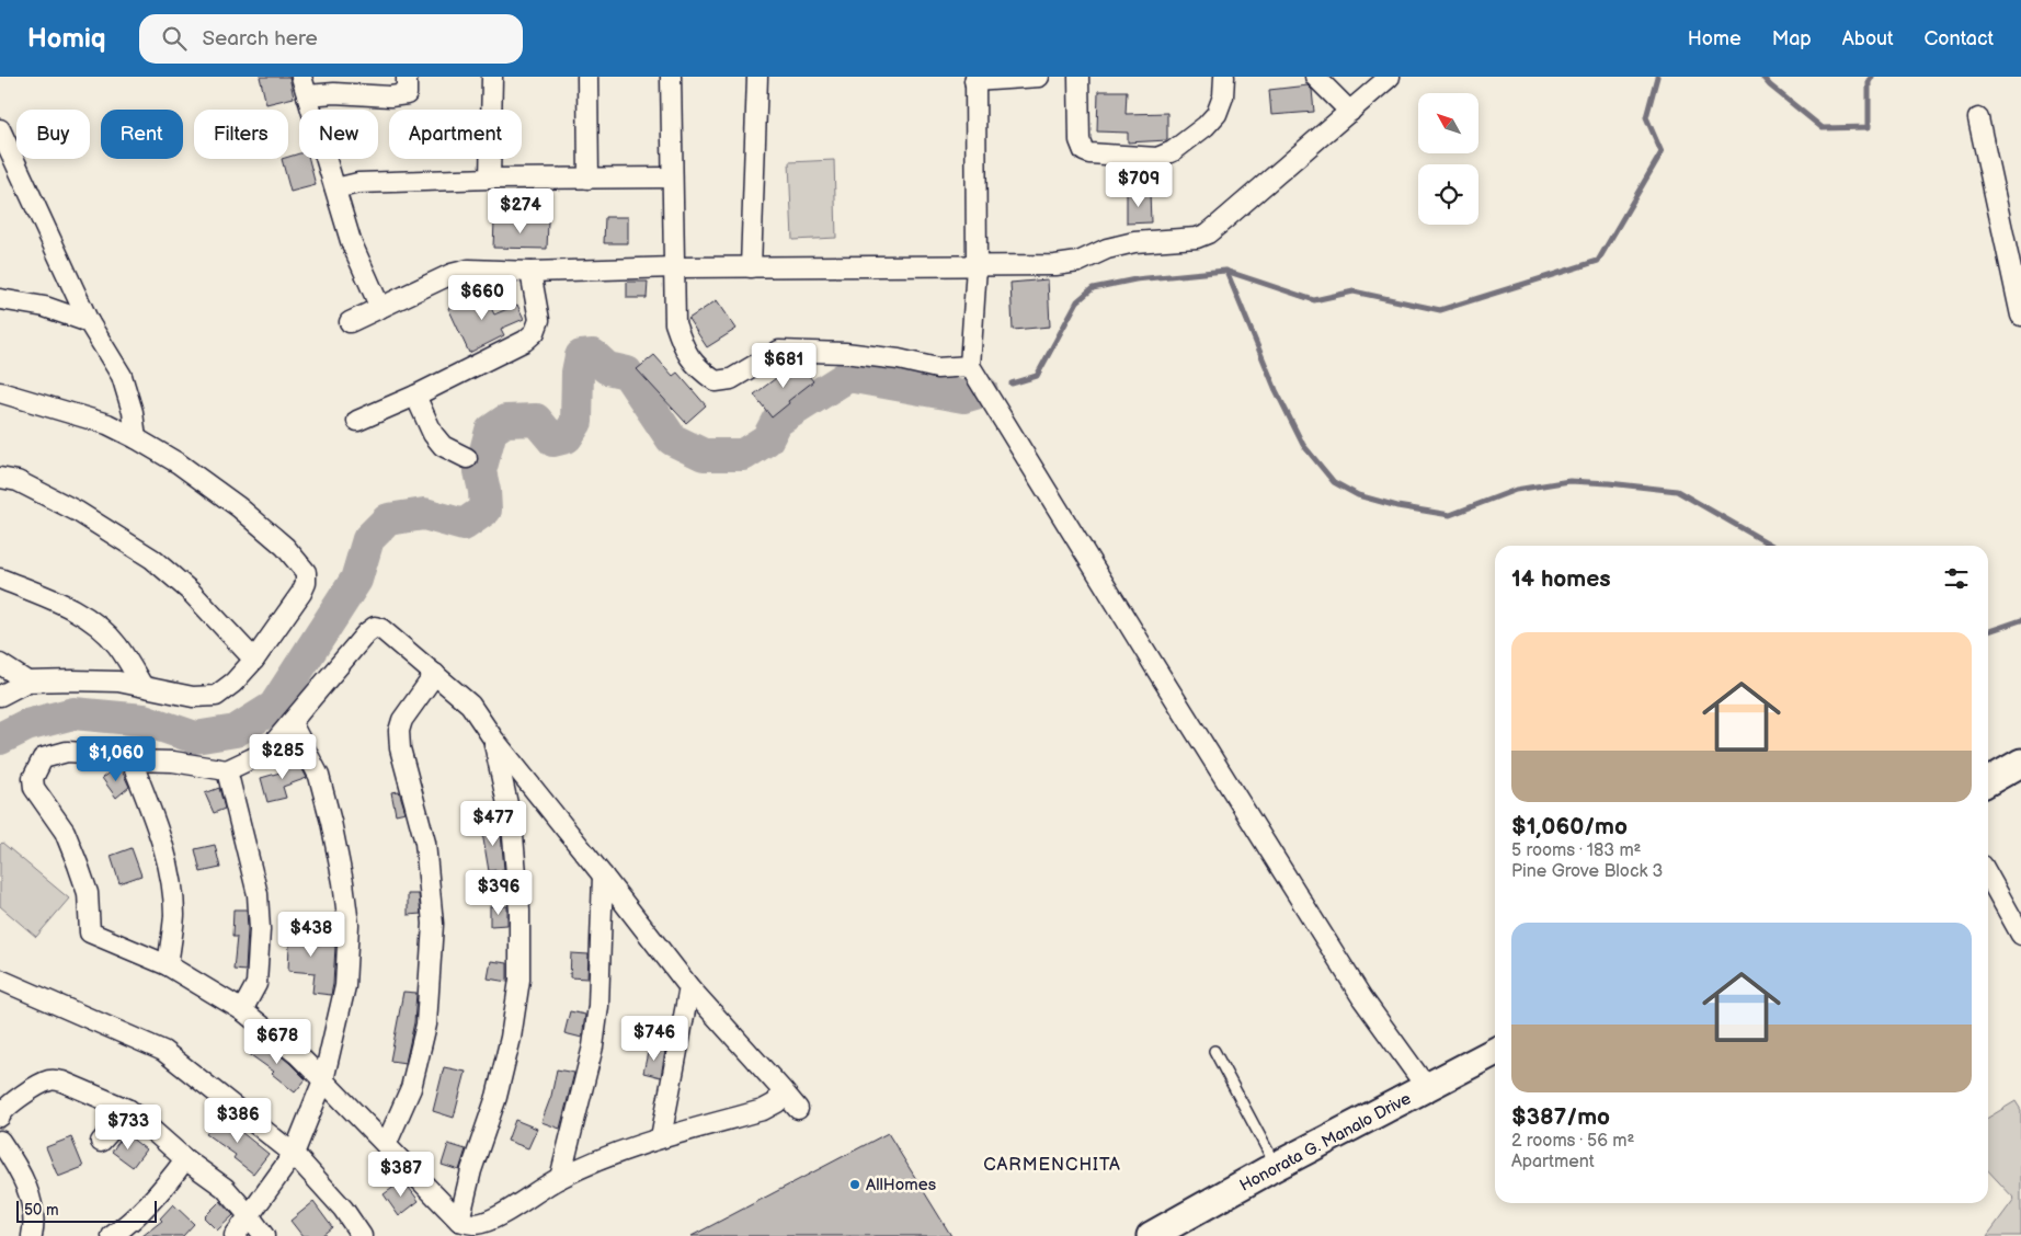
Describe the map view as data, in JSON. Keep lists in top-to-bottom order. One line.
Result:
{"streets":{"street":["Honorata G. Manalo Drive"]},"districts":["CARMENCHITA"],"places":["AllHomes"],"scale_bar":"50 m","north":"top left","page":{"header":"Homiq","search":"Search here","nav":["Home","Map","About","Contact"],"chip":["Buy","Rent","Filters","New","Apartment"],"price":["$709","$274","$660","$681","$285","$1,060","$477","$396","$438","$746","$678","$386","$733","$387"],"heading":"14 homes","list":[{"name":"$1,060/mo","note":"5 rooms · 183 m² · Pine Grove Block 3"},{"name":"$387/mo","note":"2 rooms · 56 m² · Apartment"}],"scale":"50 m"}}
